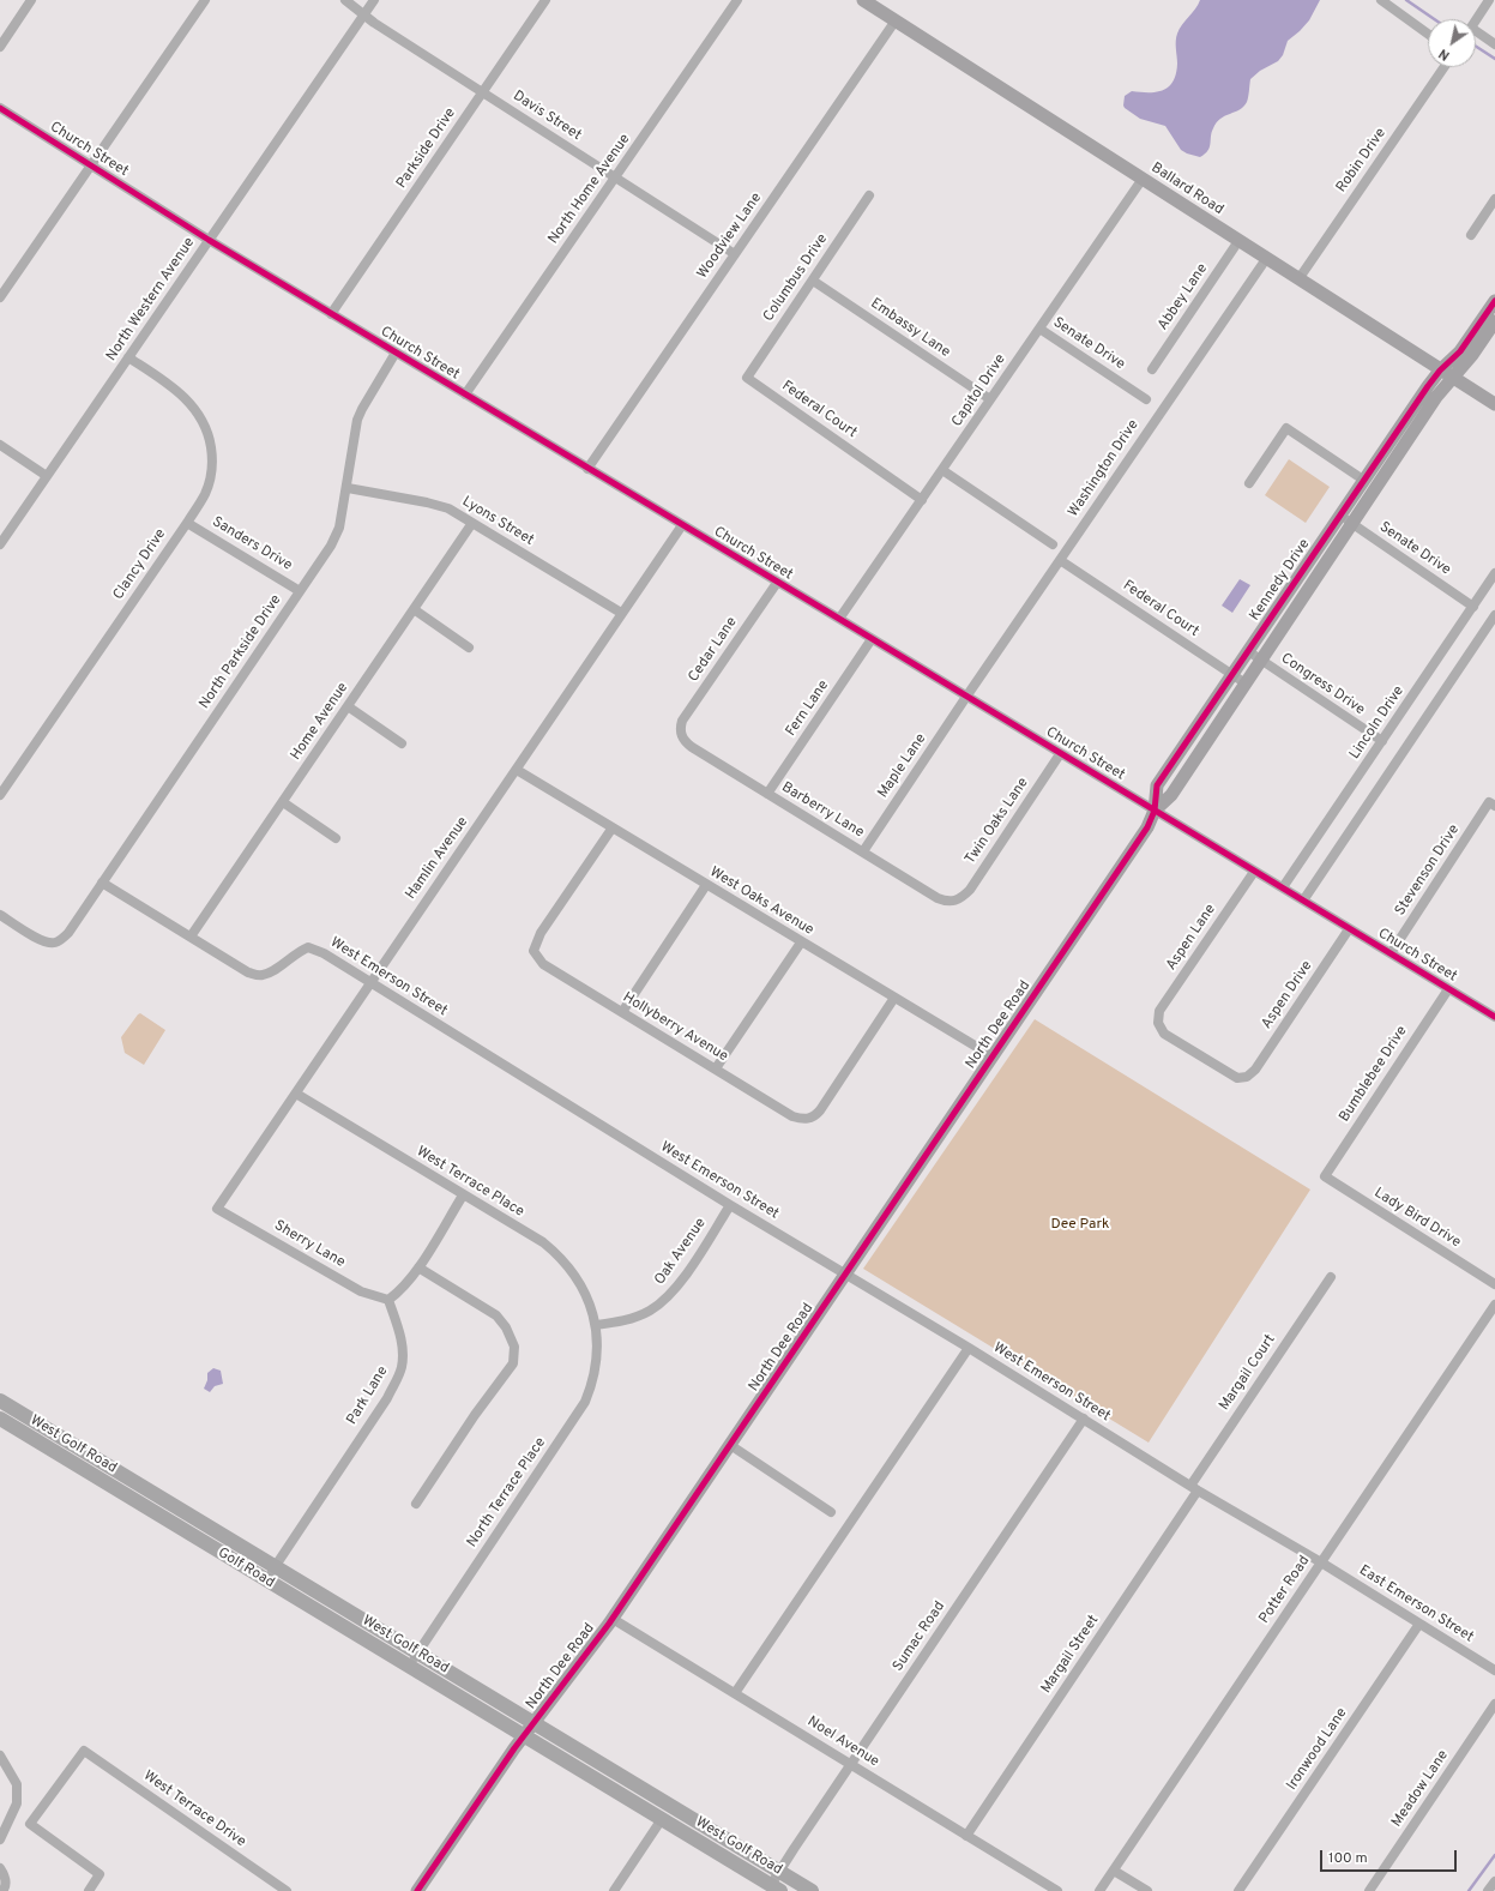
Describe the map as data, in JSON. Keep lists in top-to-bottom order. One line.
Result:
{"streets":{"main road":["West Golf Road","Golf Road"],"street":["Davis Street","Parkside Drive","Church Street","Robin Drive","North Home Avenue","Ballard Road","Woodview Lane","Columbus Drive","Abbey Lane","North Western Avenue","Embassy Lane","Senate Drive","Capitol Drive","Federal Court","Washington Drive","Lyons Street","Sanders Drive","Clancy Drive","Kennedy Drive","Cedar Lane","North Parkside Drive","Congress Drive","Fern Lane","Home Avenue","Lincoln Drive","Maple Lane","Barberry Lane","Twin Oaks Lane","Hamlin Avenue","Stevenson Drive","West Oaks Avenue","Aspen Lane","West Emerson Street","Aspen Drive","North Dee Road","Hollyberry Avenue","Bumblebee Drive","West Terrace Place","Lady Bird Drive","Sherry Lane","Oak Avenue","Margail Court","Park Lane","North Terrace Place","Potter Road","East Emerson Street","Sumac Road","Margail Street","Noel Avenue","Ironwood Lane","Meadow Lane","West Terrace Drive"]},"crossings":[["Davis Street","Parkside Drive"],["Davis Street","North Home Avenue"],["Davis Street","Woodview Lane"],["Davis Street","North Western Avenue"],["Parkside Drive","Church Street"],["Church Street","North Home Avenue"],["Church Street","Woodview Lane"],["Church Street","North Western Avenue"],["Church Street","Capitol Drive"],["Church Street","Washington Drive"],["Church Street","Kennedy Drive"],["Church Street","Cedar Lane"],["Church Street","North Parkside Drive"],["Church Street","Fern Lane"],["Church Street","Lincoln Drive"],["Church Street","Maple Lane"],["Church Street","Twin Oaks Lane"],["Church Street","Hamlin Avenue"],["Church Street","Stevenson Drive"],["Church Street","Aspen Lane"],["Church Street","Aspen Drive"],["Church Street","North Dee Road"],["Church Street","Bumblebee Drive"],["Robin Drive","Ballard Road"],["Ballard Road","Woodview Lane"],["Ballard Road","Abbey Lane"],["Ballard Road","Capitol Drive"],["Ballard Road","Washington Drive"],["Ballard Road","Kennedy Drive"],["Columbus Drive","Embassy Lane"],["Columbus Drive","Federal Court"],["North Western Avenue","Clancy Drive"],["Embassy Lane","Capitol Drive"],["Senate Drive","Capitol Drive"],["Senate Drive","Kennedy Drive"],["Senate Drive","Lincoln Drive"],["Capitol Drive","Federal Court"],["Federal Court","Washington Drive"],["Federal Court","Kennedy Drive"],["Washington Drive","Maple Lane"],["Lyons Street","North Parkside Drive"],["Lyons Street","Home Avenue"],["Lyons Street","Hamlin Avenue"],["Sanders Drive","Clancy Drive"],["Sanders Drive","North Parkside Drive"],["Kennedy Drive","Congress Drive"],["Kennedy Drive","North Dee Road"],["Cedar Lane","Barberry Lane"],["North Parkside Drive","West Emerson Street"],["Congress Drive","Lincoln Drive"],["Fern Lane","Barberry Lane"],["Home Avenue","West Emerson Street"],["Maple Lane","Barberry Lane"],["Barberry Lane","Twin Oaks Lane"],["Hamlin Avenue","West Oaks Avenue"],["Hamlin Avenue","West Emerson Street"],["Hamlin Avenue","West Terrace Place"],["Hamlin Avenue","Sherry Lane"],["West Oaks Avenue","North Dee Road"],["West Oaks Avenue","Hollyberry Avenue"],["Aspen Lane","Aspen Drive"],["West Emerson Street","North Dee Road"],["West Emerson Street","Oak Avenue"],["West Emerson Street","Margail Court"],["West Emerson Street","Potter Road"],["West Emerson Street","East Emerson Street"],["West Emerson Street","Sumac Road"],["West Emerson Street","Margail Street"],["North Dee Road","West Golf Road"],["North Dee Road","Noel Avenue"],["Bumblebee Drive","Lady Bird Drive"],["West Terrace Place","Oak Avenue"],["West Terrace Place","North Terrace Place"],["Sherry Lane","Park Lane"],["Oak Avenue","North Terrace Place"],["Margail Court","Margail Street"],["Park Lane","West Golf Road"],["Park Lane","Golf Road"],["West Golf Road","North Terrace Place"],["West Golf Road","Golf Road"],["West Golf Road","Sumac Road"],["Potter Road","East Emerson Street"],["East Emerson Street","Ironwood Lane"],["Sumac Road","Noel Avenue"],["Margail Street","Noel Avenue"]],"parks":["Dee Park"],"scale_bar":"100 m","north":"bottom left"}
